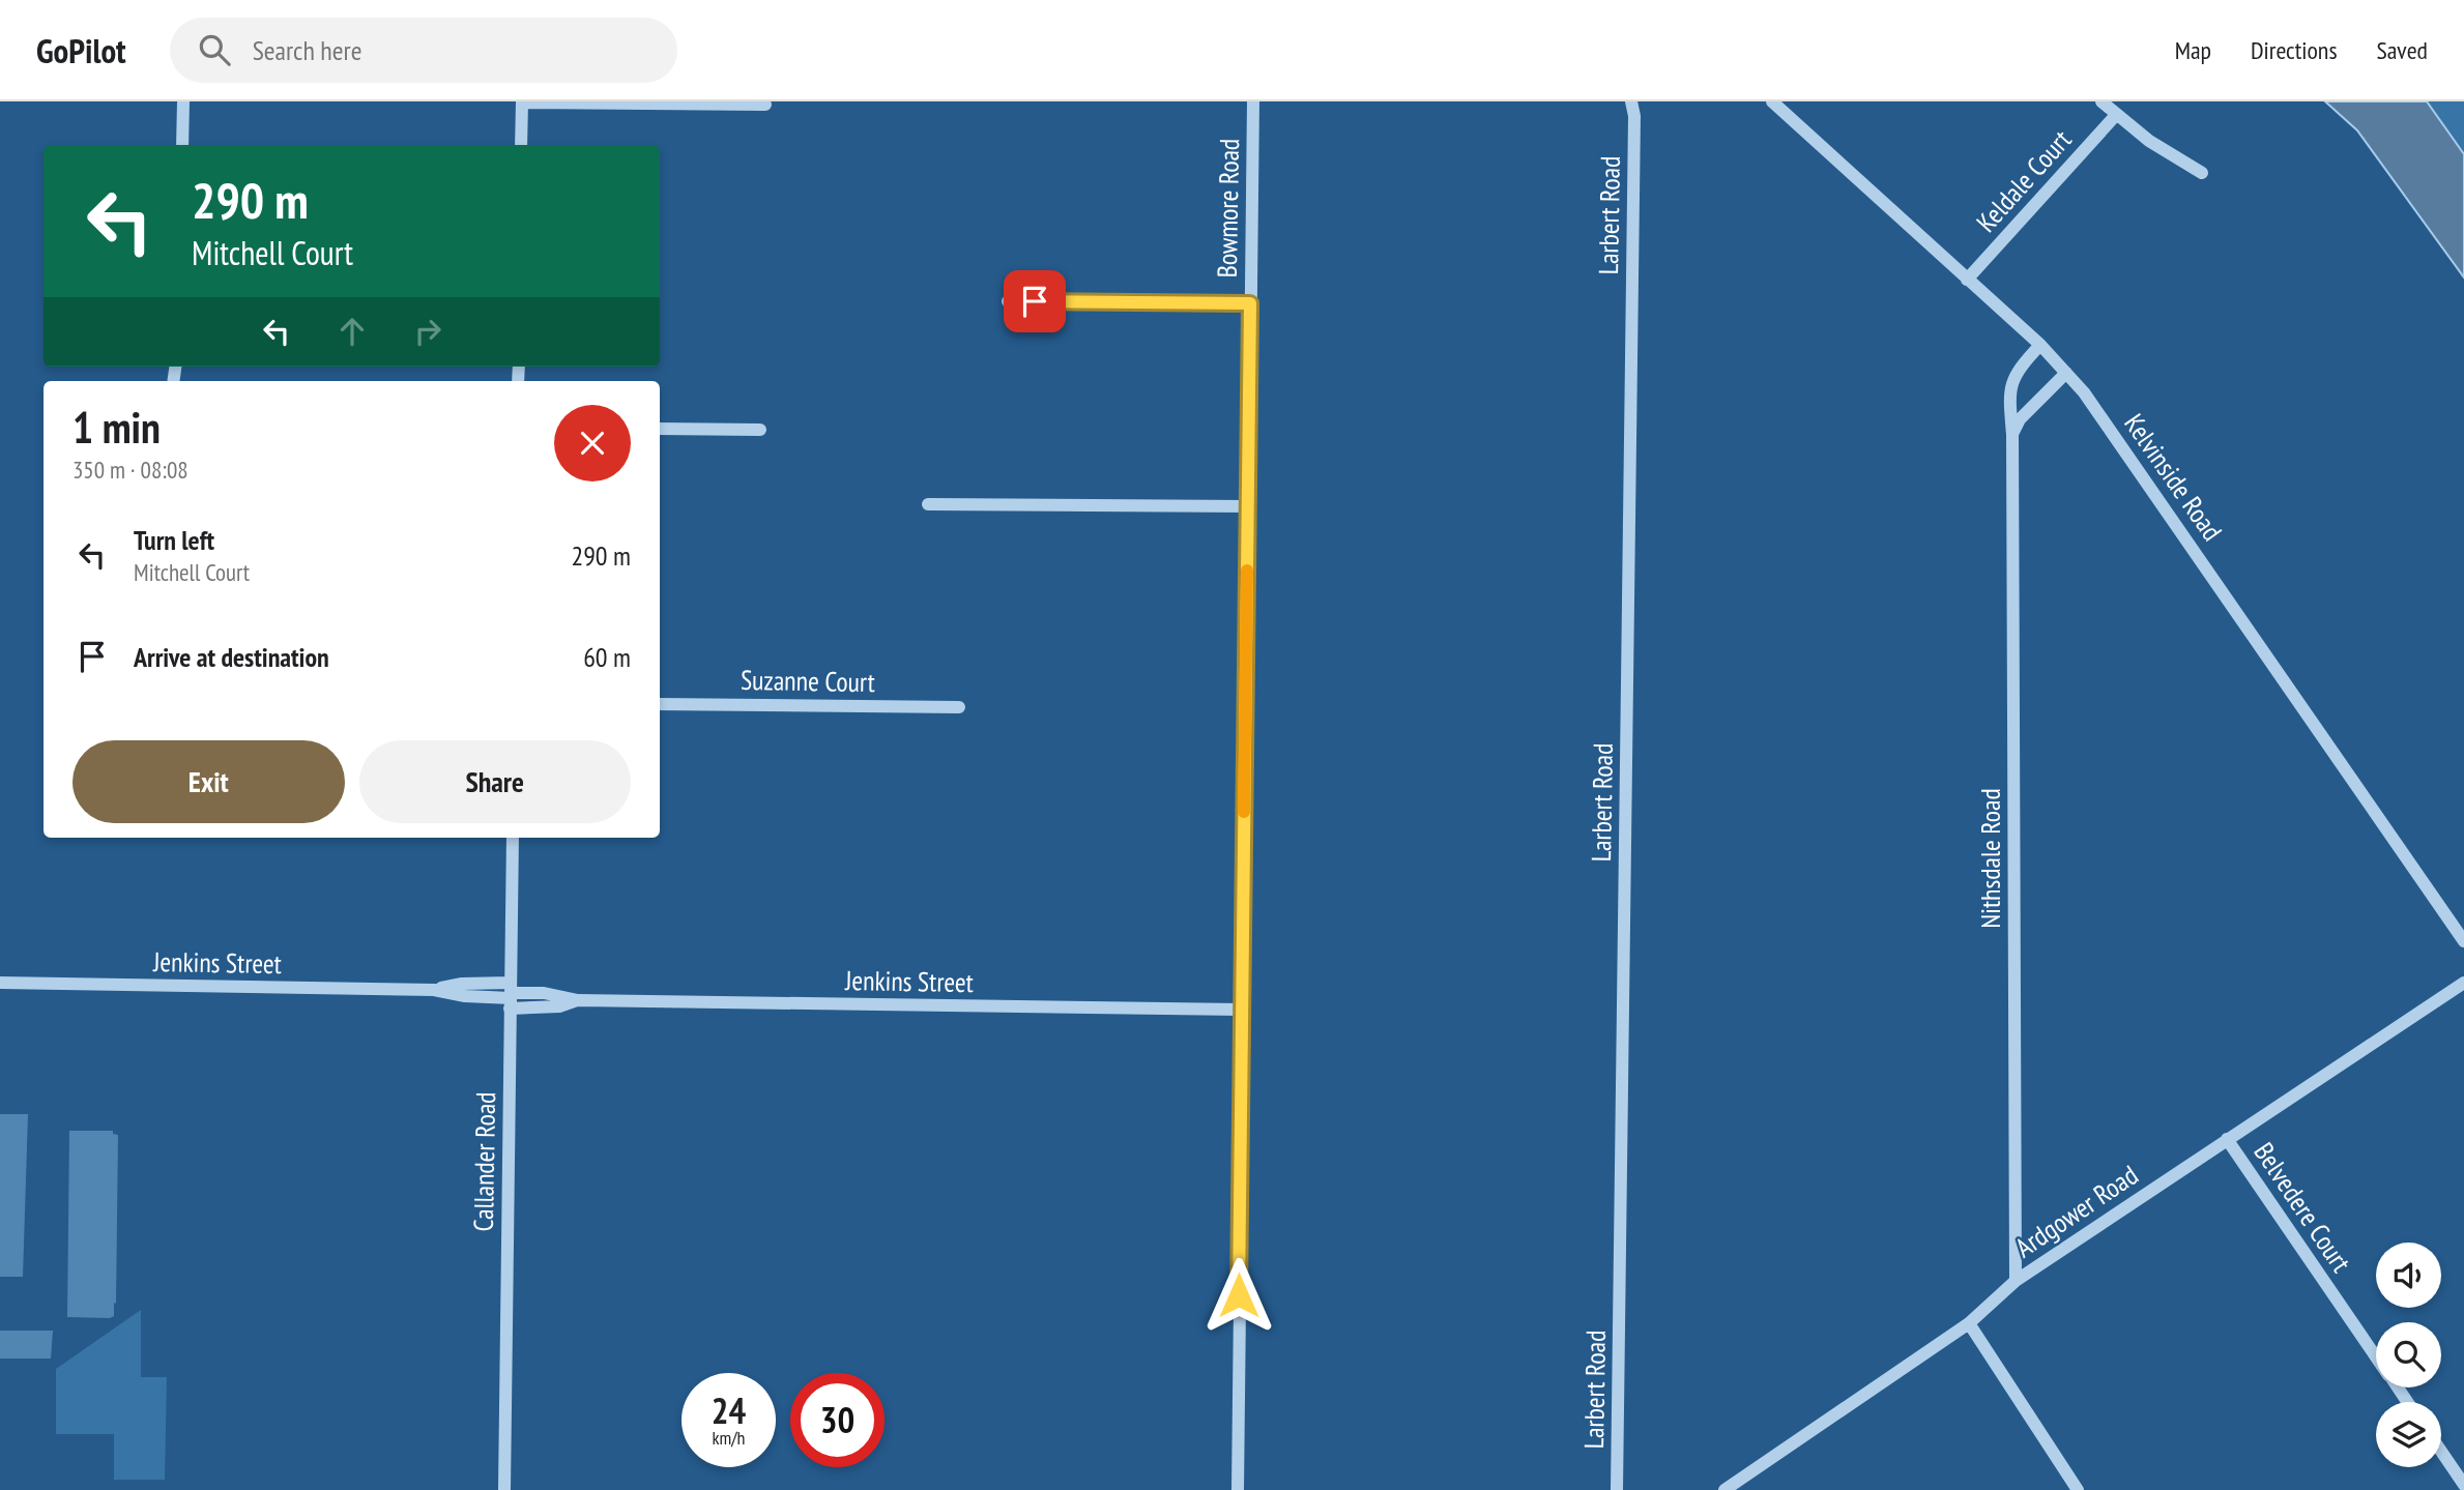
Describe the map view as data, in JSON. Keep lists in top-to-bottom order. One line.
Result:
{"streets":{"street":["Keldale Court","Bowmore Road","Larbert Road","Kelvinside Road","Suzanne Court","Nithsdale Road","Jenkins Street","Callander Road","Belvedere Court","Ardgower Road"]},"crossings":[["Keldale Court","Kelvinside Road"],["Bowmore Road","Jenkins Street"],["Kelvinside Road","Nithsdale Road"],["Nithsdale Road","Ardgower Road"],["Jenkins Street","Callander Road"],["Belvedere Court","Ardgower Road"]],"page":{"header":"GoPilot","search":"Search here","nav":["Map","Directions","Saved"],"turn":["290 m","Mitchell Court"],"heading":["1 min","350 m · 08:08"],"list":[{"name":"Turn left","note":"Mitchell Court","value":"290 m"},{"name":"Arrive at destination","value":"60 m"}],"buttons":["Exit","Share"],"speed":"24 km/h","limit":"30"}}
